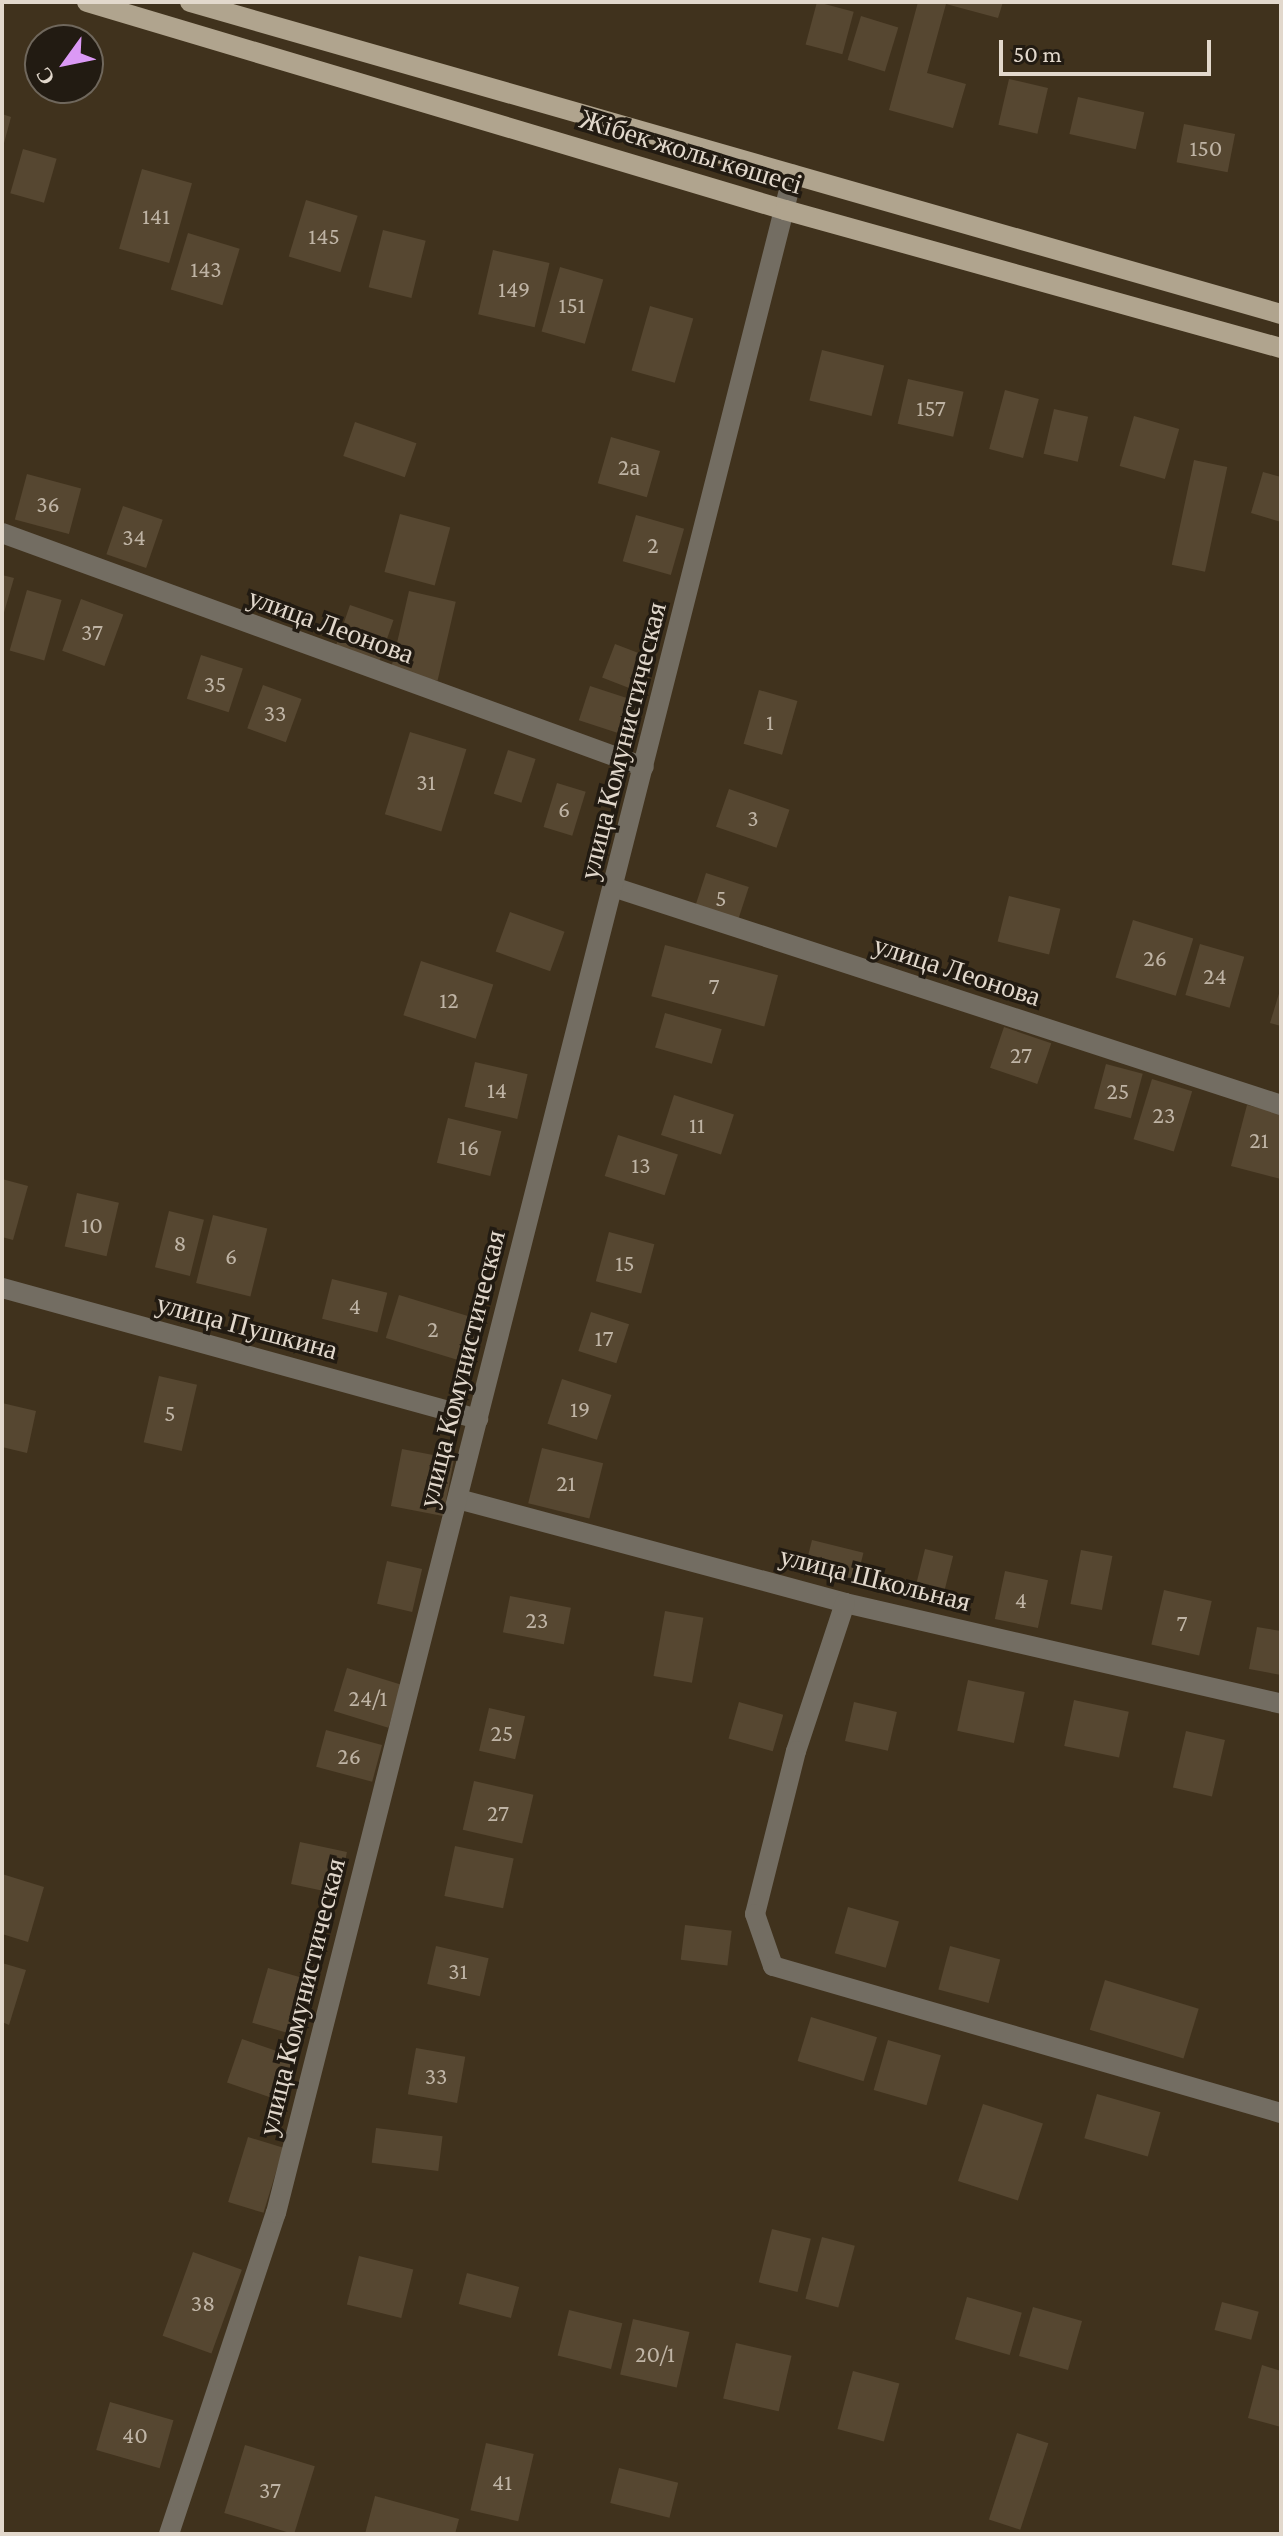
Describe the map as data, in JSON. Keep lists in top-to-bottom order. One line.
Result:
{"streets":{"main road":["Жібек жолы көшесі"],"street":["улица Леонова","улица Комунистическая","улица Пушкина","улица Школьная"]},"crossings":[["Жібек жолы көшесі","улица Комунистическая"],["улица Леонова","улица Комунистическая"],["улица Комунистическая","улица Пушкина"],["улица Комунистическая","улица Школьная"]],"house_numbers":["150","141","145","143","149","151","157","2а","36","34","2","37","35","33","1","31","6","3","5","26","24","7","12","27","14","25","23","11","21","16","13","10","8","6","15","4","2","17","19","5","21","4","23","7","24/1","25","26","27","31","33","38","20/1","40","41","37"],"scale_bar":"50 m","north":"bottom left"}
